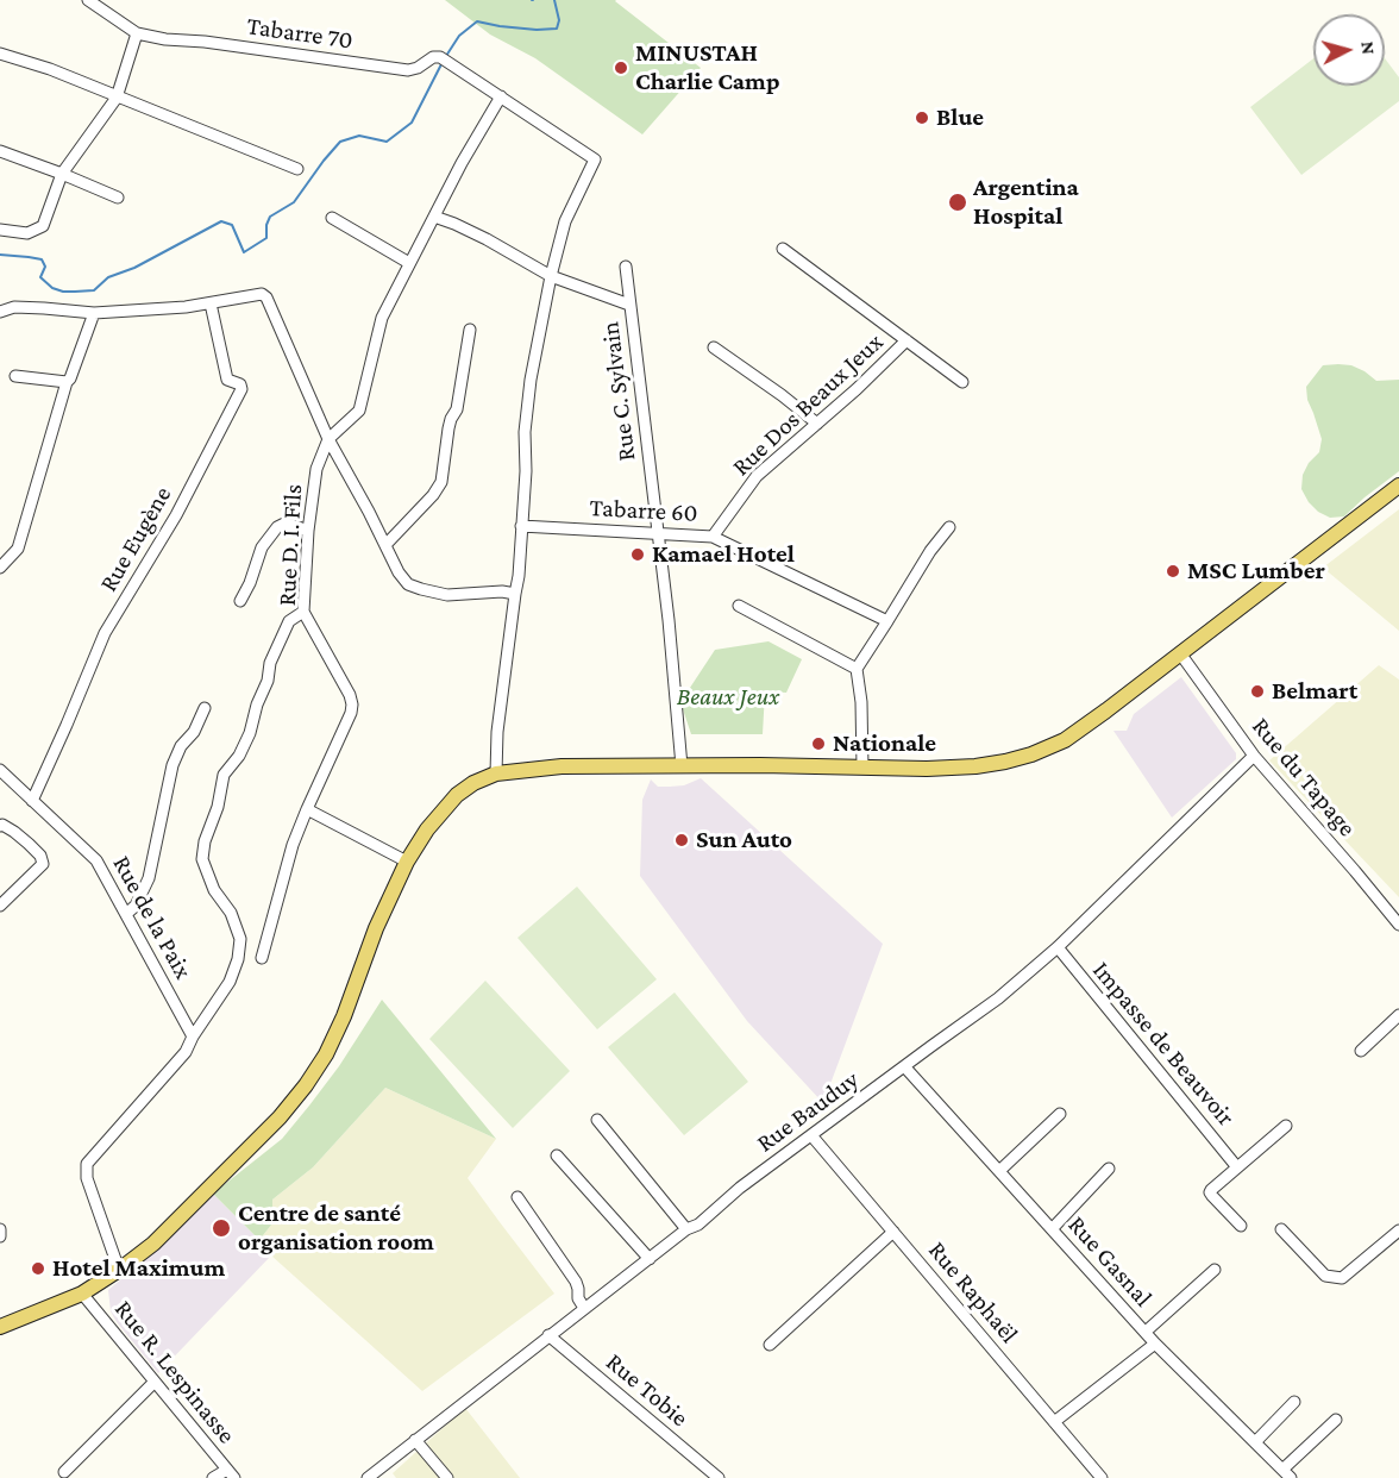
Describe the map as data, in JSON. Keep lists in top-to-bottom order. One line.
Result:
{"streets":{"street":["Tabarre 70","Rue C. Sylvain","Rue Dos Beaux Jeux","Tabarre 60","Rue Eugène","Rue D. I. Fils","Rue du Tapage","Rue de la Paix","Impasse de Beauvoir","Rue Bauduy","Rue Gasnal","Rue Raphaël","Rue R. Lespinasse","Rue Tobie"]},"crossings":[["Rue C. Sylvain","Tabarre 60"],["Rue Dos Beaux Jeux","Tabarre 60"],["Rue Eugène","Rue de la Paix"],["Rue du Tapage","Rue Bauduy"],["Impasse de Beauvoir","Rue Bauduy"],["Rue Bauduy","Rue Gasnal"],["Rue Bauduy","Rue Raphaël"],["Rue Bauduy","Rue Tobie"]],"parks":["Beaux Jeux"],"places":["MINUSTAH Charlie Camp","Blue","Argentina Hospital","Kamael Hotel","MSC Lumber","Belmart","Nationale","Sun Auto","Centre de santé organisation room","Hotel Maximum"],"north":"right"}
